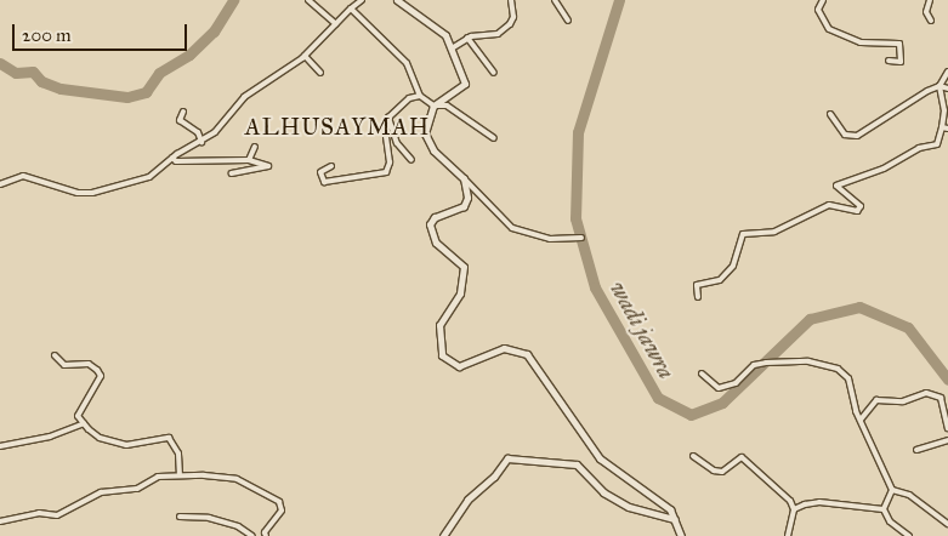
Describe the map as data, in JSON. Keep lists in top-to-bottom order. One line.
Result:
{"districts":["ALHUSAYMAH"],"water":["wadi jawra"],"scale_bar":"200 m"}
